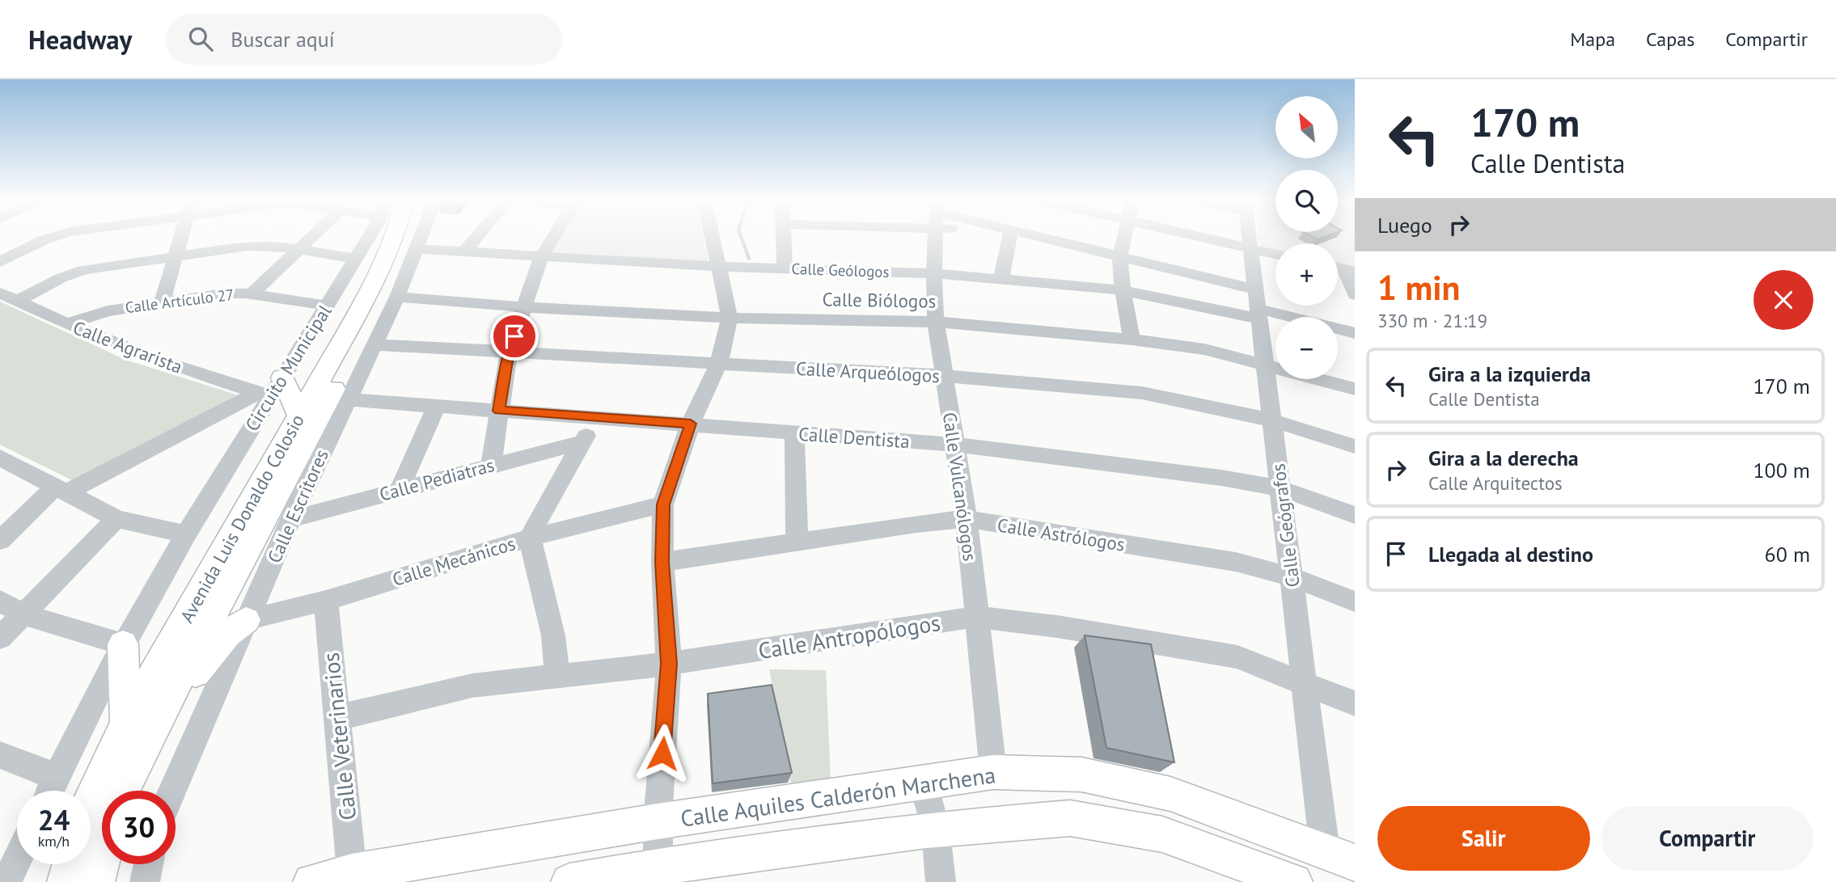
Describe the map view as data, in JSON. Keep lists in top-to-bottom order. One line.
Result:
{"streets":{"main road":["Avenida Luis Donaldo Colosio","Calle Aquiles Calderón Marchena"],"street":["Calle Geólogos","Calle Biólogos","Calle Artículo 27","Calle Agrarista","Circuito Municipal","Calle Arqueólogos","Calle Dentista","Calle Pediatras","Calle Vulcanólogos","Calle Escritores","Calle Geógrafos","Calle Astrólogos","Calle Mecánicos","Calle Antropólogos","Calle Veterinarios"]},"crossings":[["Calle Geólogos","Calle Vulcanólogos"],["Calle Geólogos","Calle Escritores"],["Calle Geólogos","Calle Geógrafos"],["Calle Biólogos","Calle Vulcanólogos"],["Calle Biólogos","Calle Escritores"],["Calle Biólogos","Calle Geógrafos"],["Calle Artículo 27","Calle Agrarista"],["Calle Artículo 27","Circuito Municipal"],["Calle Agrarista","Circuito Municipal"],["Calle Arqueólogos","Calle Vulcanólogos"],["Calle Arqueólogos","Calle Escritores"],["Calle Arqueólogos","Calle Geógrafos"],["Calle Dentista","Calle Vulcanólogos"],["Calle Dentista","Calle Escritores"],["Calle Dentista","Calle Geógrafos"],["Calle Pediatras","Calle Escritores"],["Calle Vulcanólogos","Calle Astrólogos"],["Calle Vulcanólogos","Calle Antropólogos"],["Calle Vulcanólogos","Calle Aquiles Calderón Marchena"],["Calle Escritores","Calle Mecánicos"],["Calle Geógrafos","Calle Astrólogos"],["Calle Geógrafos","Calle Antropólogos"],["Calle Geógrafos","Calle Aquiles Calderón Marchena"],["Calle Mecánicos","Calle Veterinarios"],["Calle Antropólogos","Calle Veterinarios"],["Calle Veterinarios","Calle Aquiles Calderón Marchena"]],"north":"top left","page":{"header":"Headway","search":"Buscar aquí","nav":["Mapa","Capas","Compartir"],"turn":["170 m","Calle Dentista"],"map_buttons":["+","−"],"then":"Luego","heading":["1 min","330 m · 21:19"],"list":[{"name":"Gira a la izquierda","note":"Calle Dentista","value":"170 m"},{"name":"Gira a la derecha","note":"Calle Arquitectos","value":"100 m"},{"name":"Llegada al destino","value":"60 m"}],"speed":"24 km/h","limit":"30","buttons":["Salir","Compartir"]}}
